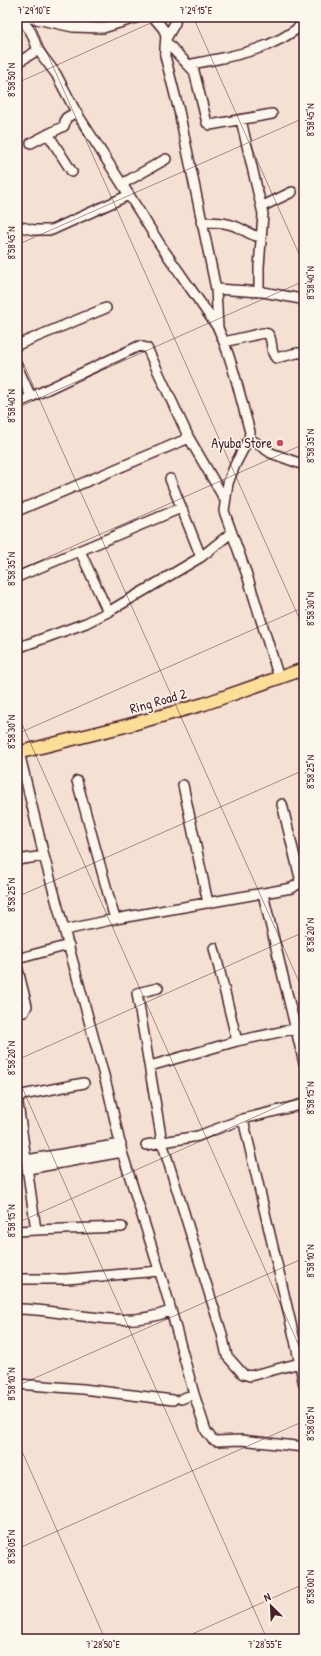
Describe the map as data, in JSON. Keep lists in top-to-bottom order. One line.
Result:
{"streets":{"main road":["Ring Road 2"]},"places":["Ayuba Store"],"north":"top left","coordinates":["7°29'10\"E","7°29'15\"E","8°58'50\"N","8°58'45\"N","8°58'40\"N","8°58'35\"N","8°58'30\"N","8°58'25\"N","8°58'20\"N","8°58'15\"N","8°58'10\"N","8°58'05\"N","8°58'00\"N","7°28'50\"E","7°28'55\"E"]}
